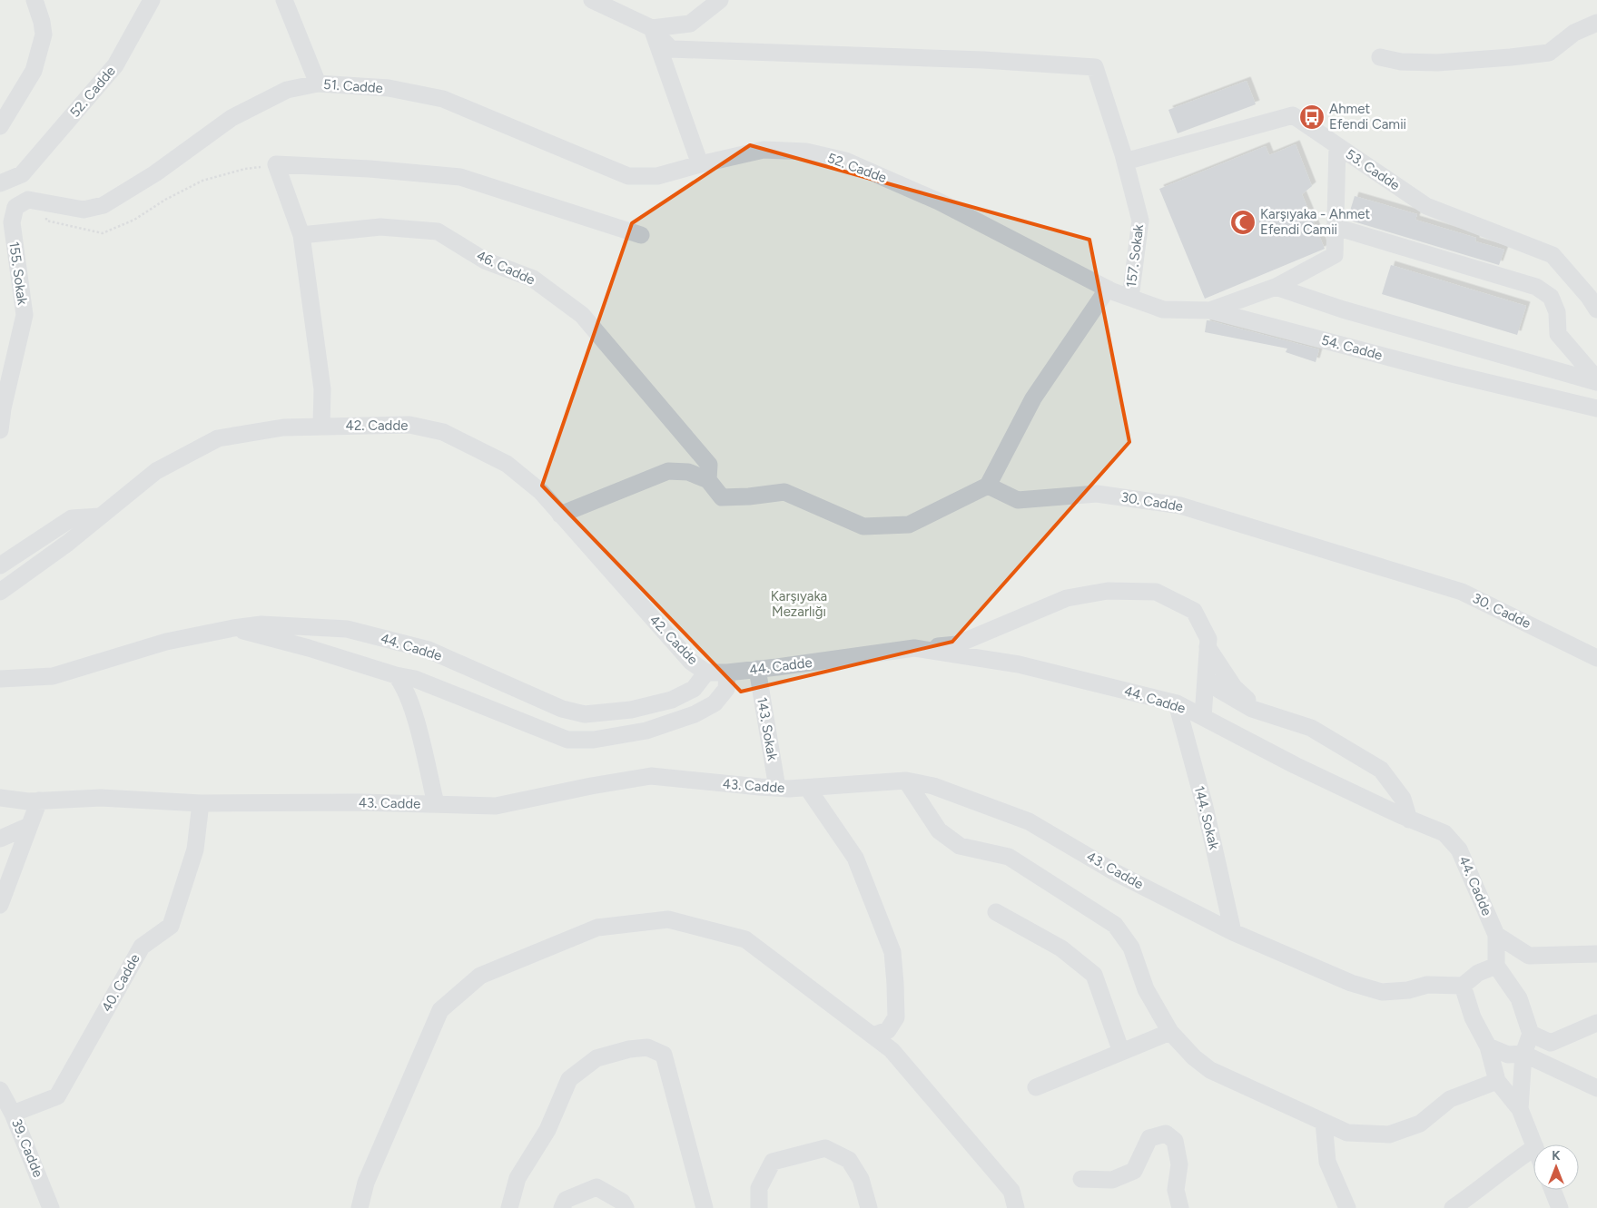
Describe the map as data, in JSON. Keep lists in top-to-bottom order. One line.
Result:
{"streets":{"lane":["51. Cadde","52. Cadde","53. Cadde","157. Sokak","46. Cadde","155. Sokak","54. Cadde","42. Cadde","30. Cadde","44. Cadde","143. Sokak","43. Cadde","144. Sokak","40. Cadde","39. Cadde"]},"crossings":[["51. Cadde","52. Cadde"],["51. Cadde","155. Sokak"],["52. Cadde","54. Cadde"],["53. Cadde","157. Sokak"],["157. Sokak","54. Cadde"],["42. Cadde","44. Cadde"],["44. Cadde","143. Sokak"],["44. Cadde","144. Sokak"],["143. Sokak","43. Cadde"],["43. Cadde","144. Sokak"],["43. Cadde","40. Cadde"],["40. Cadde","39. Cadde"]],"parks":["Karşıyaka Mezarlığı"],"places":{"bus stop":["Ahmet Efendi Camii"],"mosque":["Karşıyaka - Ahmet Efendi Camii"]},"north":"top"}
